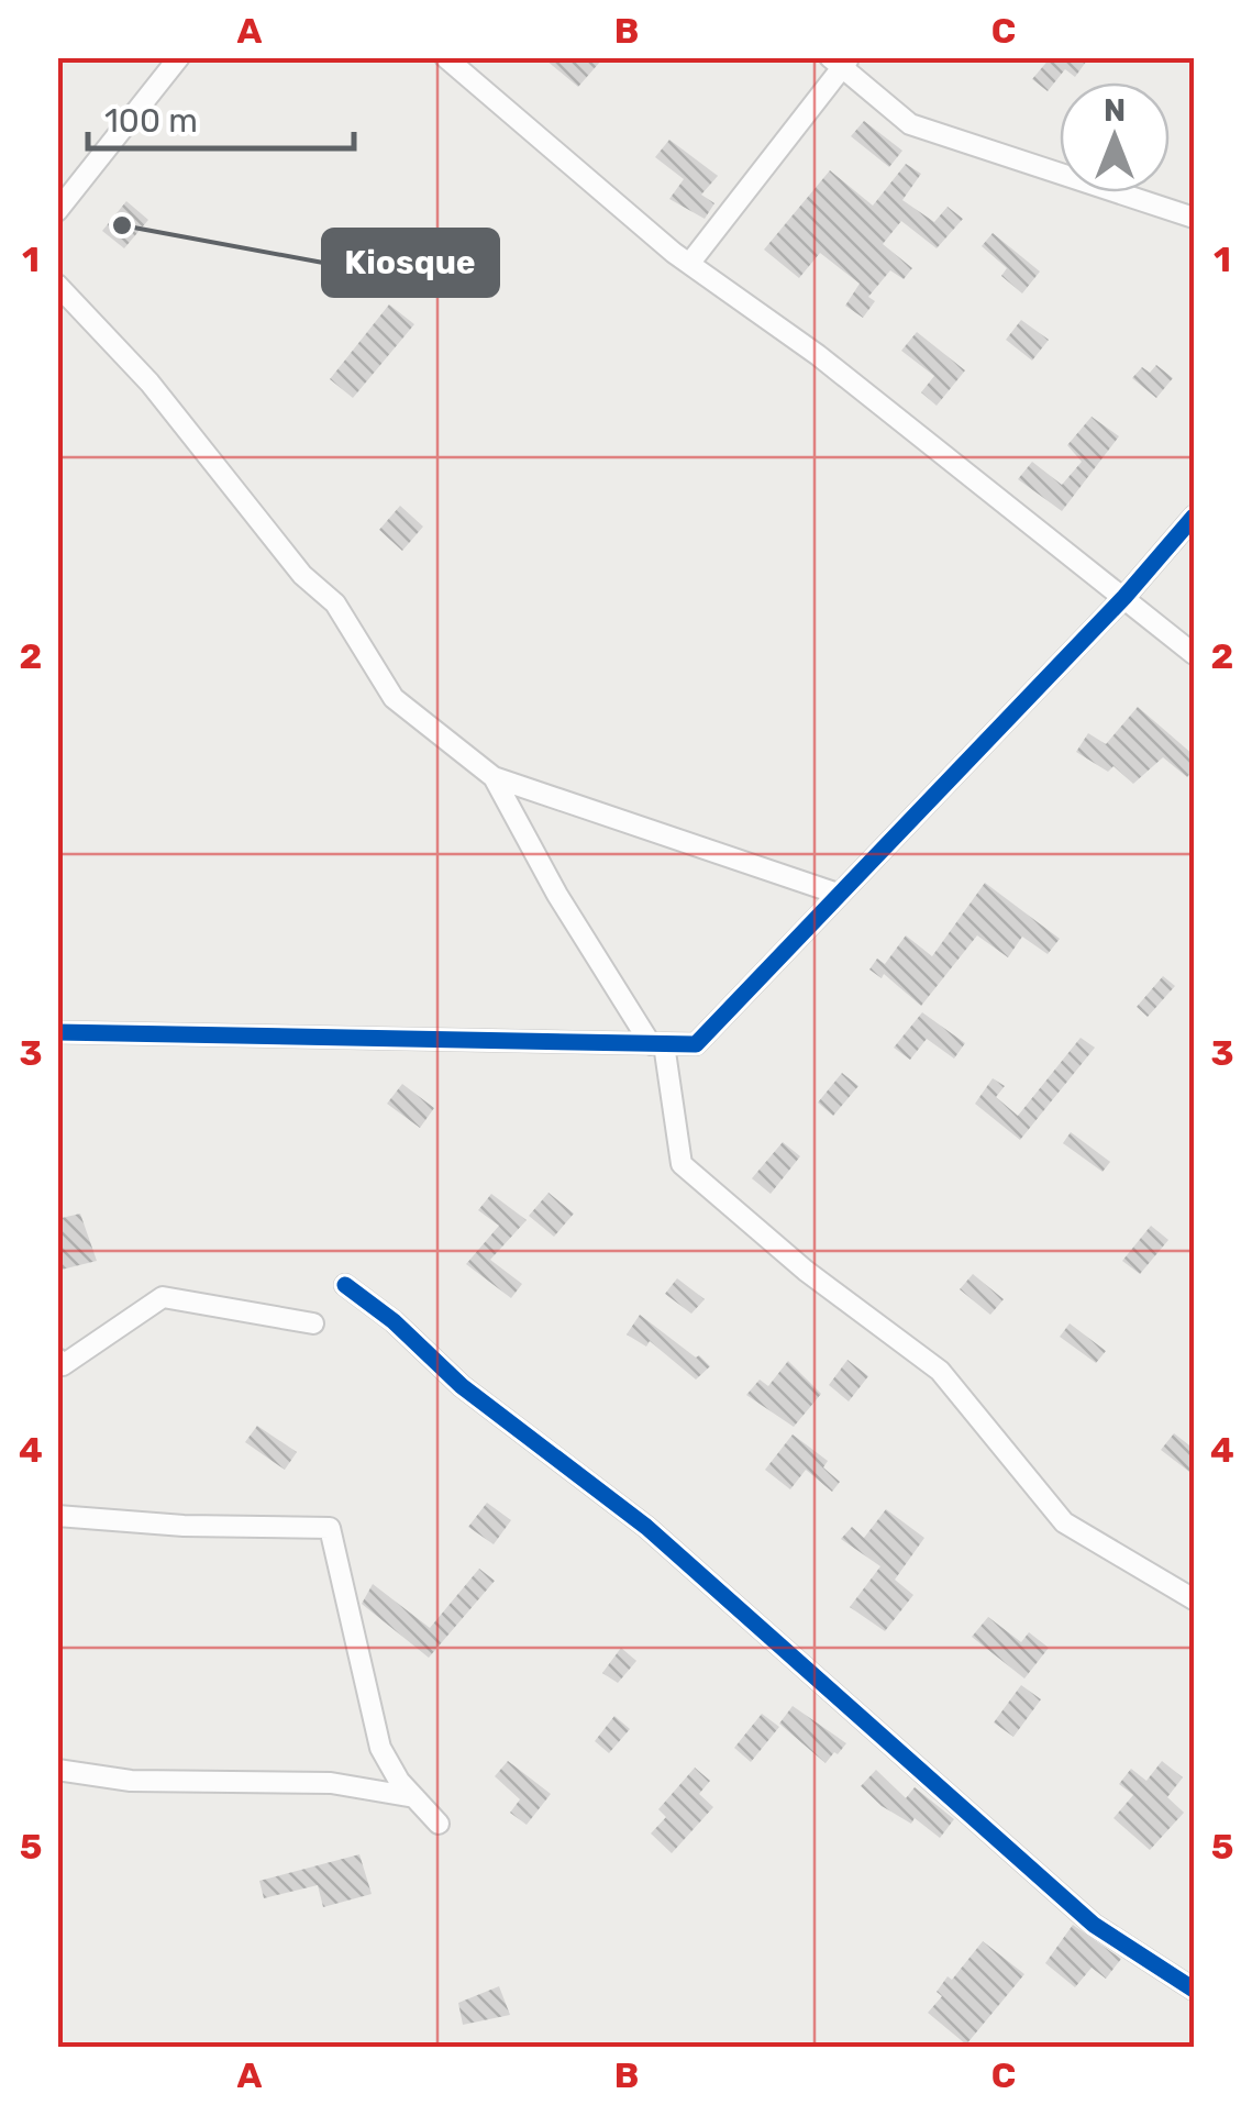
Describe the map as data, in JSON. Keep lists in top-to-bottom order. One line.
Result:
{"places":["Kiosque"],"scale_bar":"100 m","north":"top","grid":{"columns":["A","B","C"],"rows":["1","2","3","4","5"]}}
